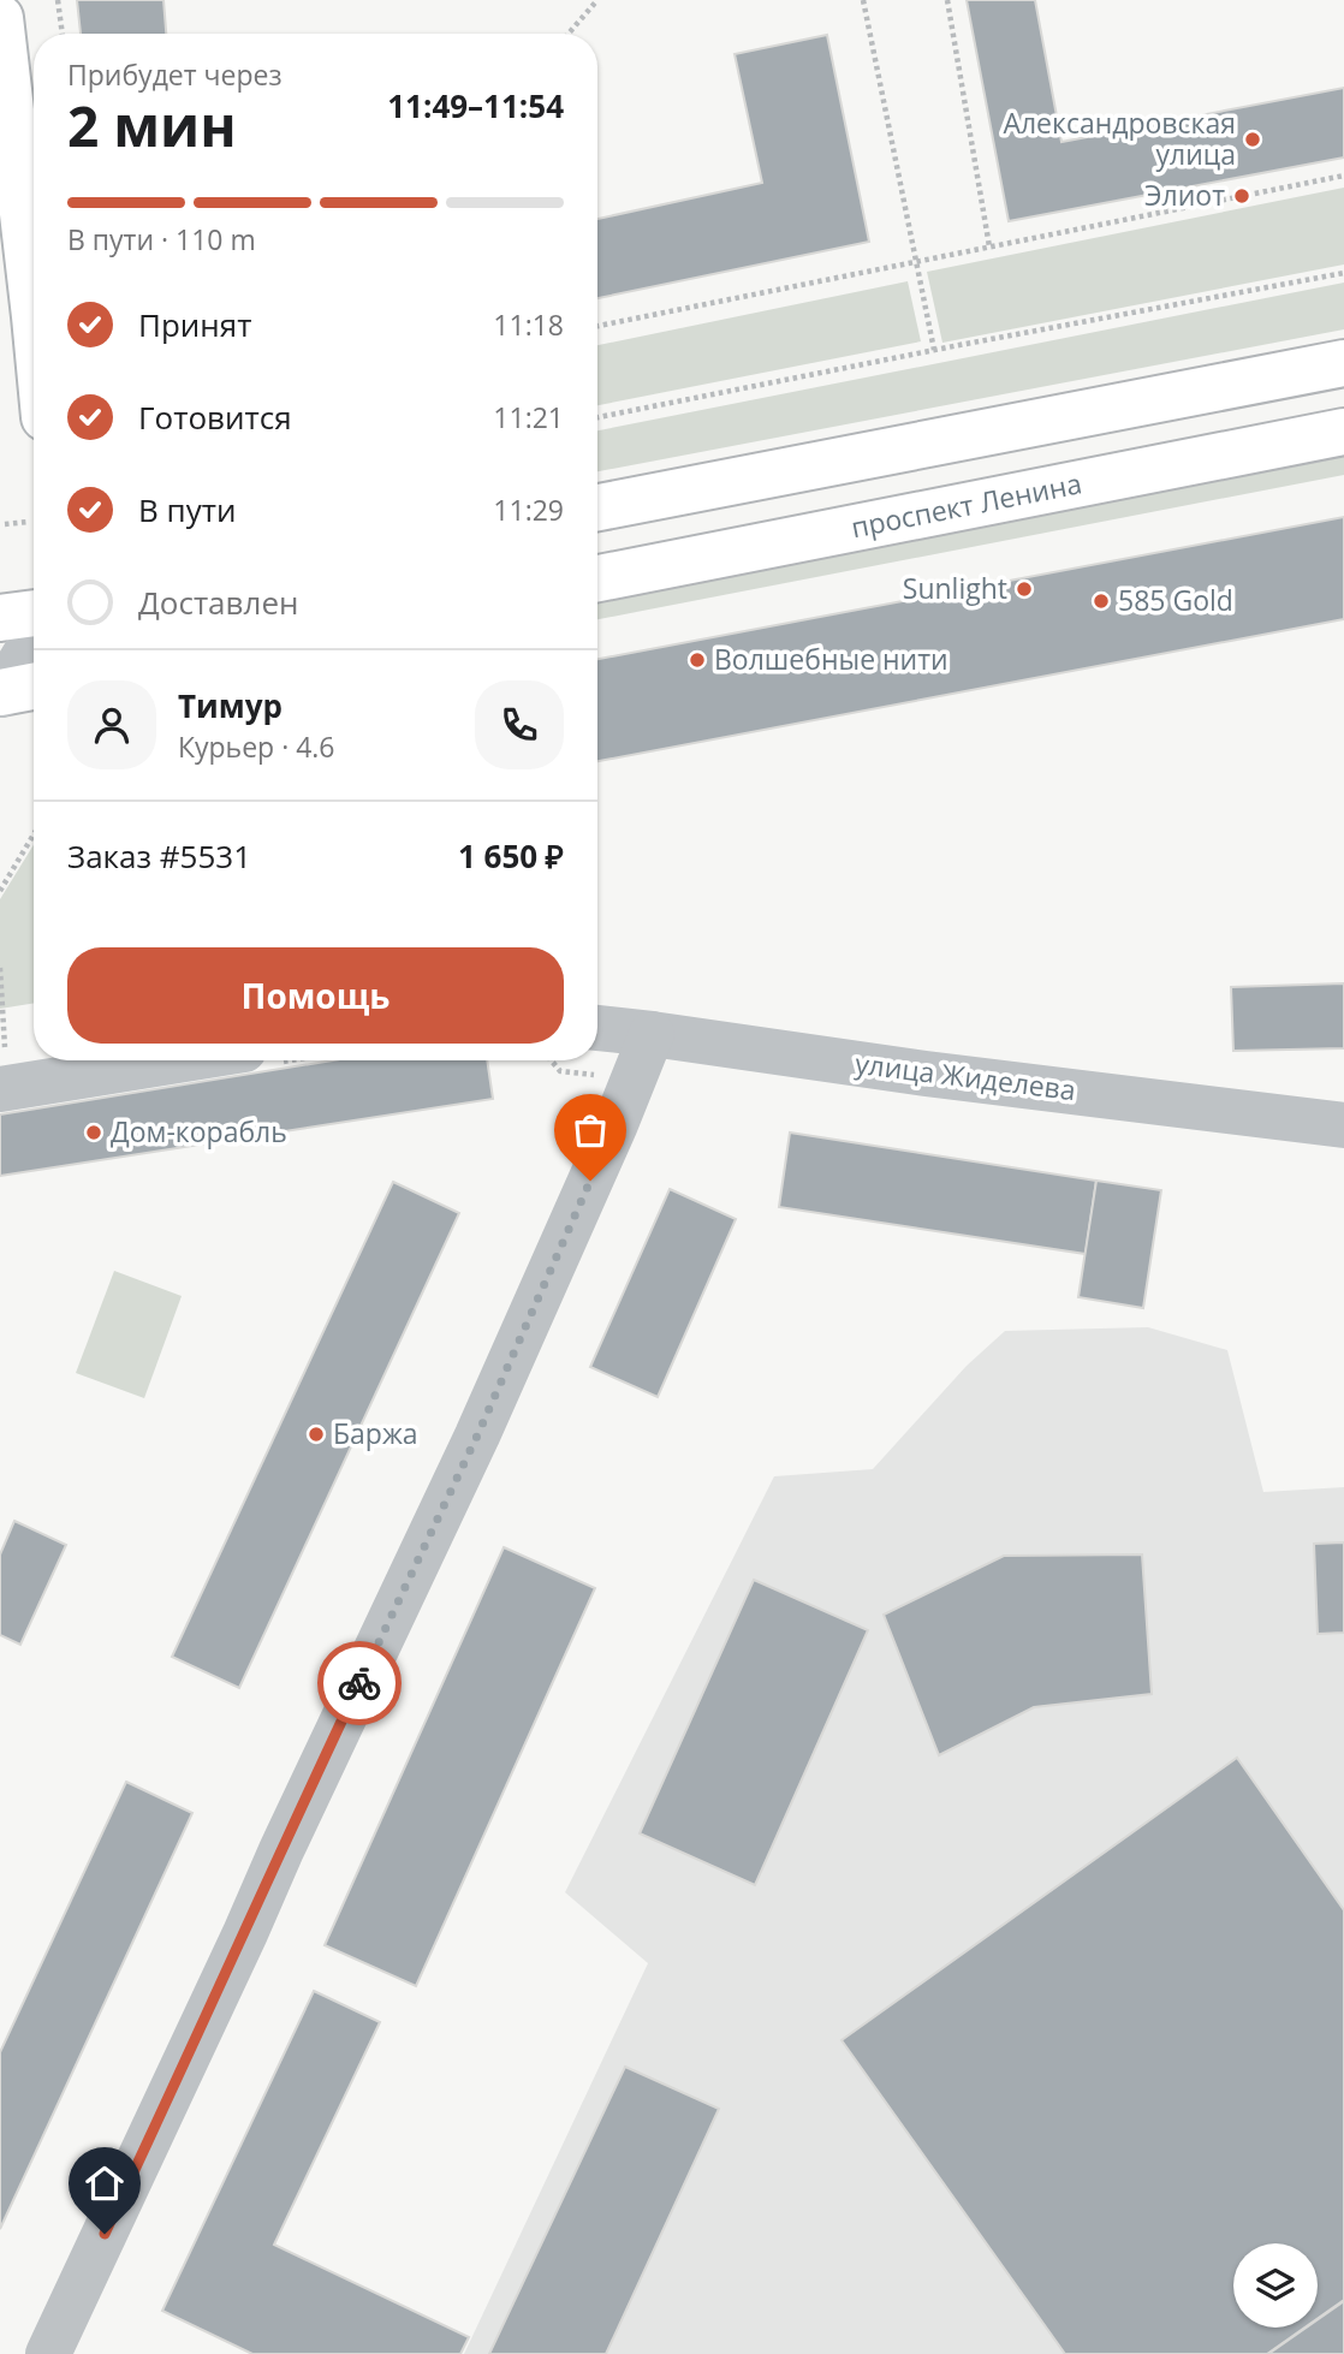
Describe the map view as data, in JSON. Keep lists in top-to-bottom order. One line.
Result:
{"streets":{"main road":["проспект Ленина"],"street":["улица Жиделева"]},"places":["Александровская улица","Элиот","Sunlight","585 Gold","Волшебные нити","Дом-корабль","Баржа"],"page":{"heading":["2 мин","Прибудет через","11:49–11:54"],"panel":["Тимур","Курьер · 4.6","Заказ #5531","1 650 ₽"],"bar":"В пути · 110 m","list":[["Принят","11:18"],["Готовится","11:21"],["В пути","11:29"],"Доставлен"],"buttons":"Помощь"}}
